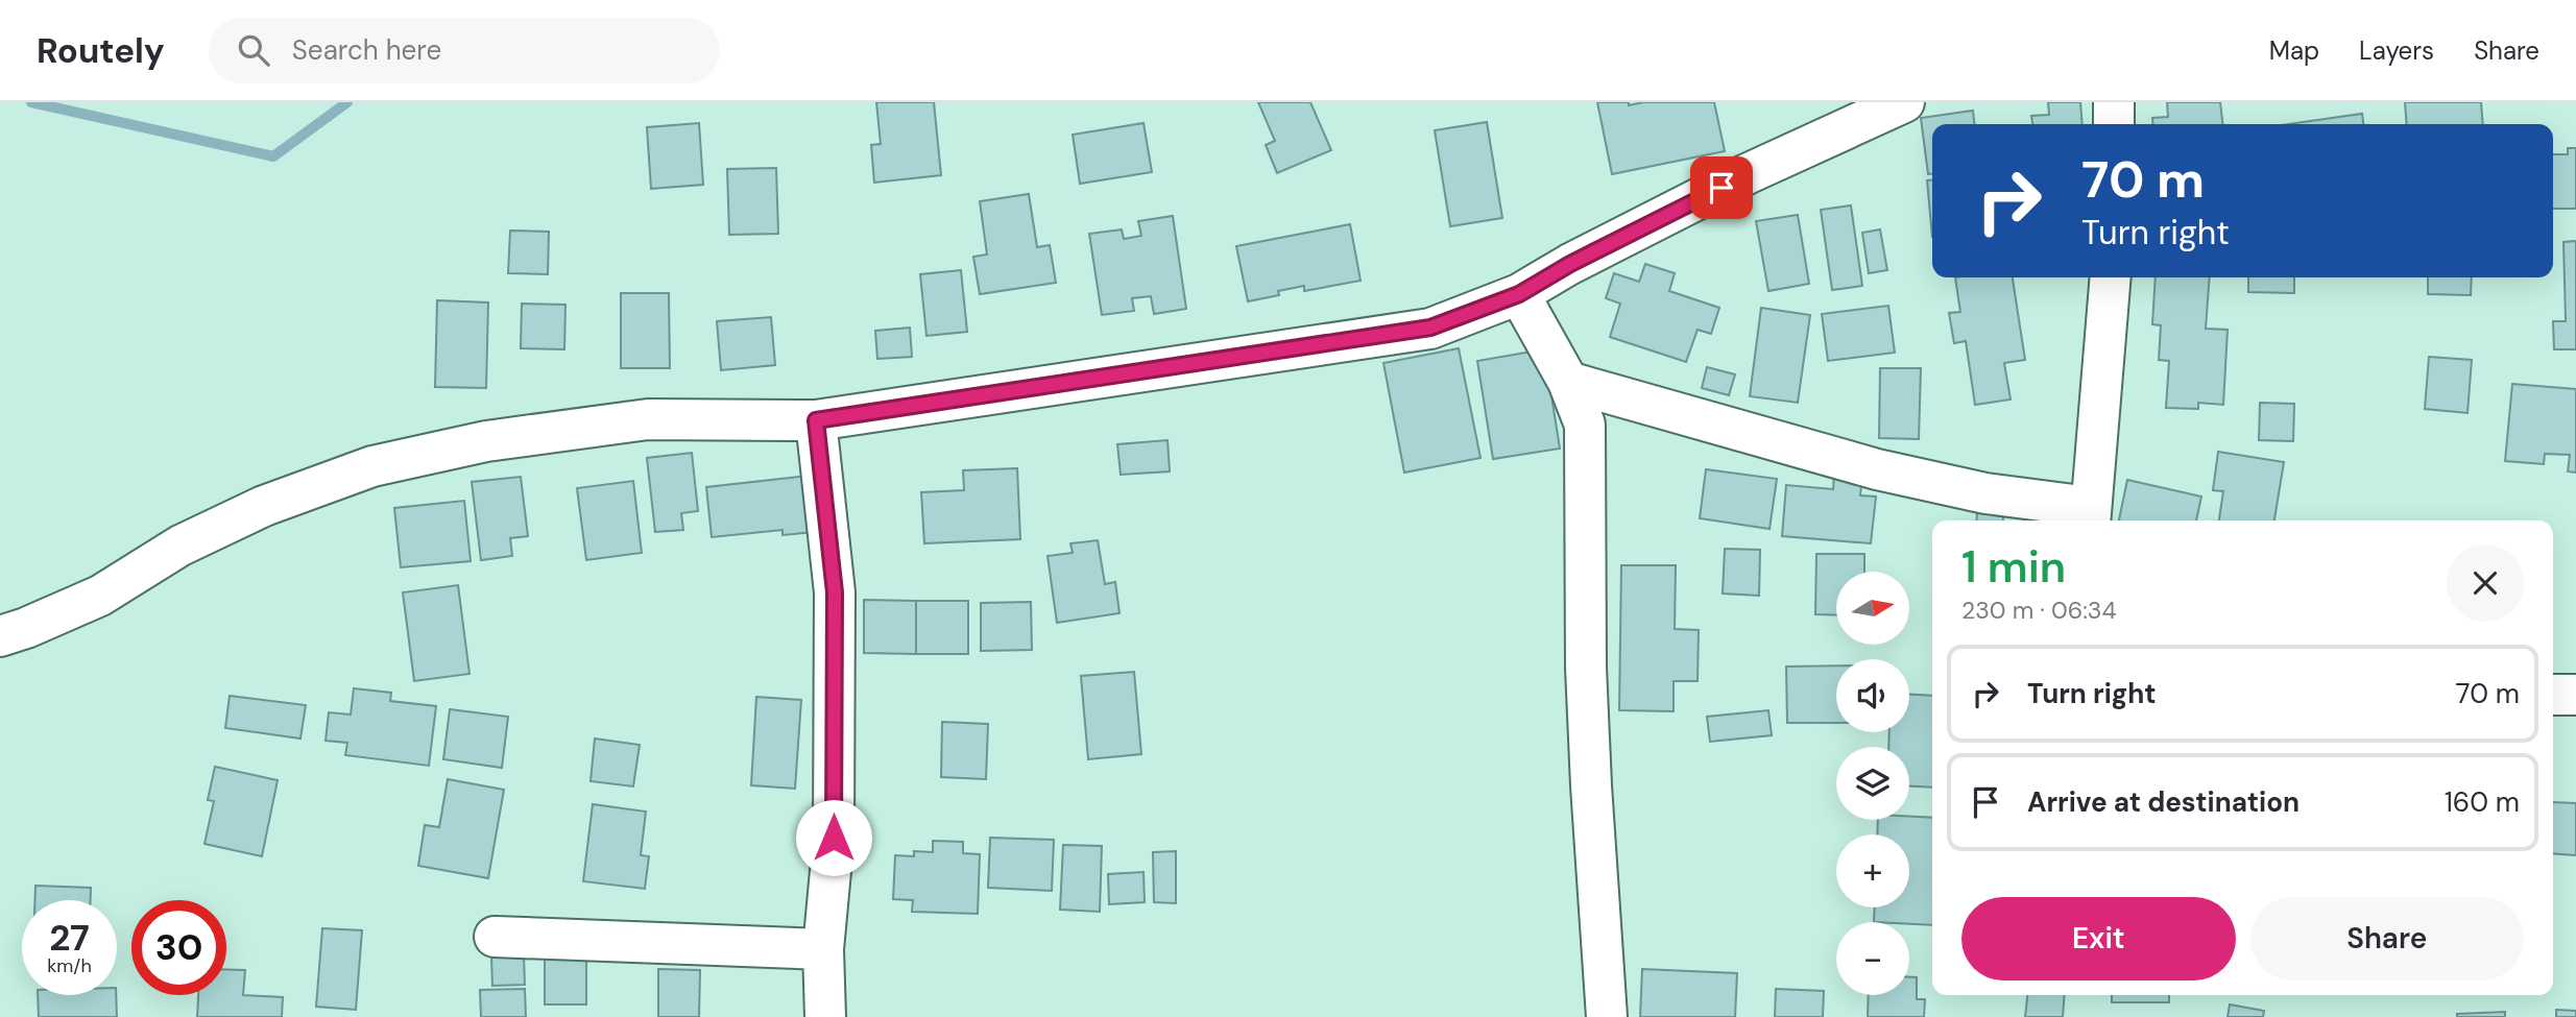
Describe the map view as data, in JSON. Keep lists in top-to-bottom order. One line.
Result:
{"north":"right","page":{"header":"Routely","search":"Search here","nav":["Map","Layers","Share"],"turn":["70 m","Turn right"],"heading":["1 min","230 m · 06:34"],"map_buttons":["+","−"],"list":[{"name":"Turn right","value":"70 m"},{"name":"Arrive at destination","value":"160 m"}],"buttons":["Exit","Share"],"speed":"27 km/h","limit":"30"}}
